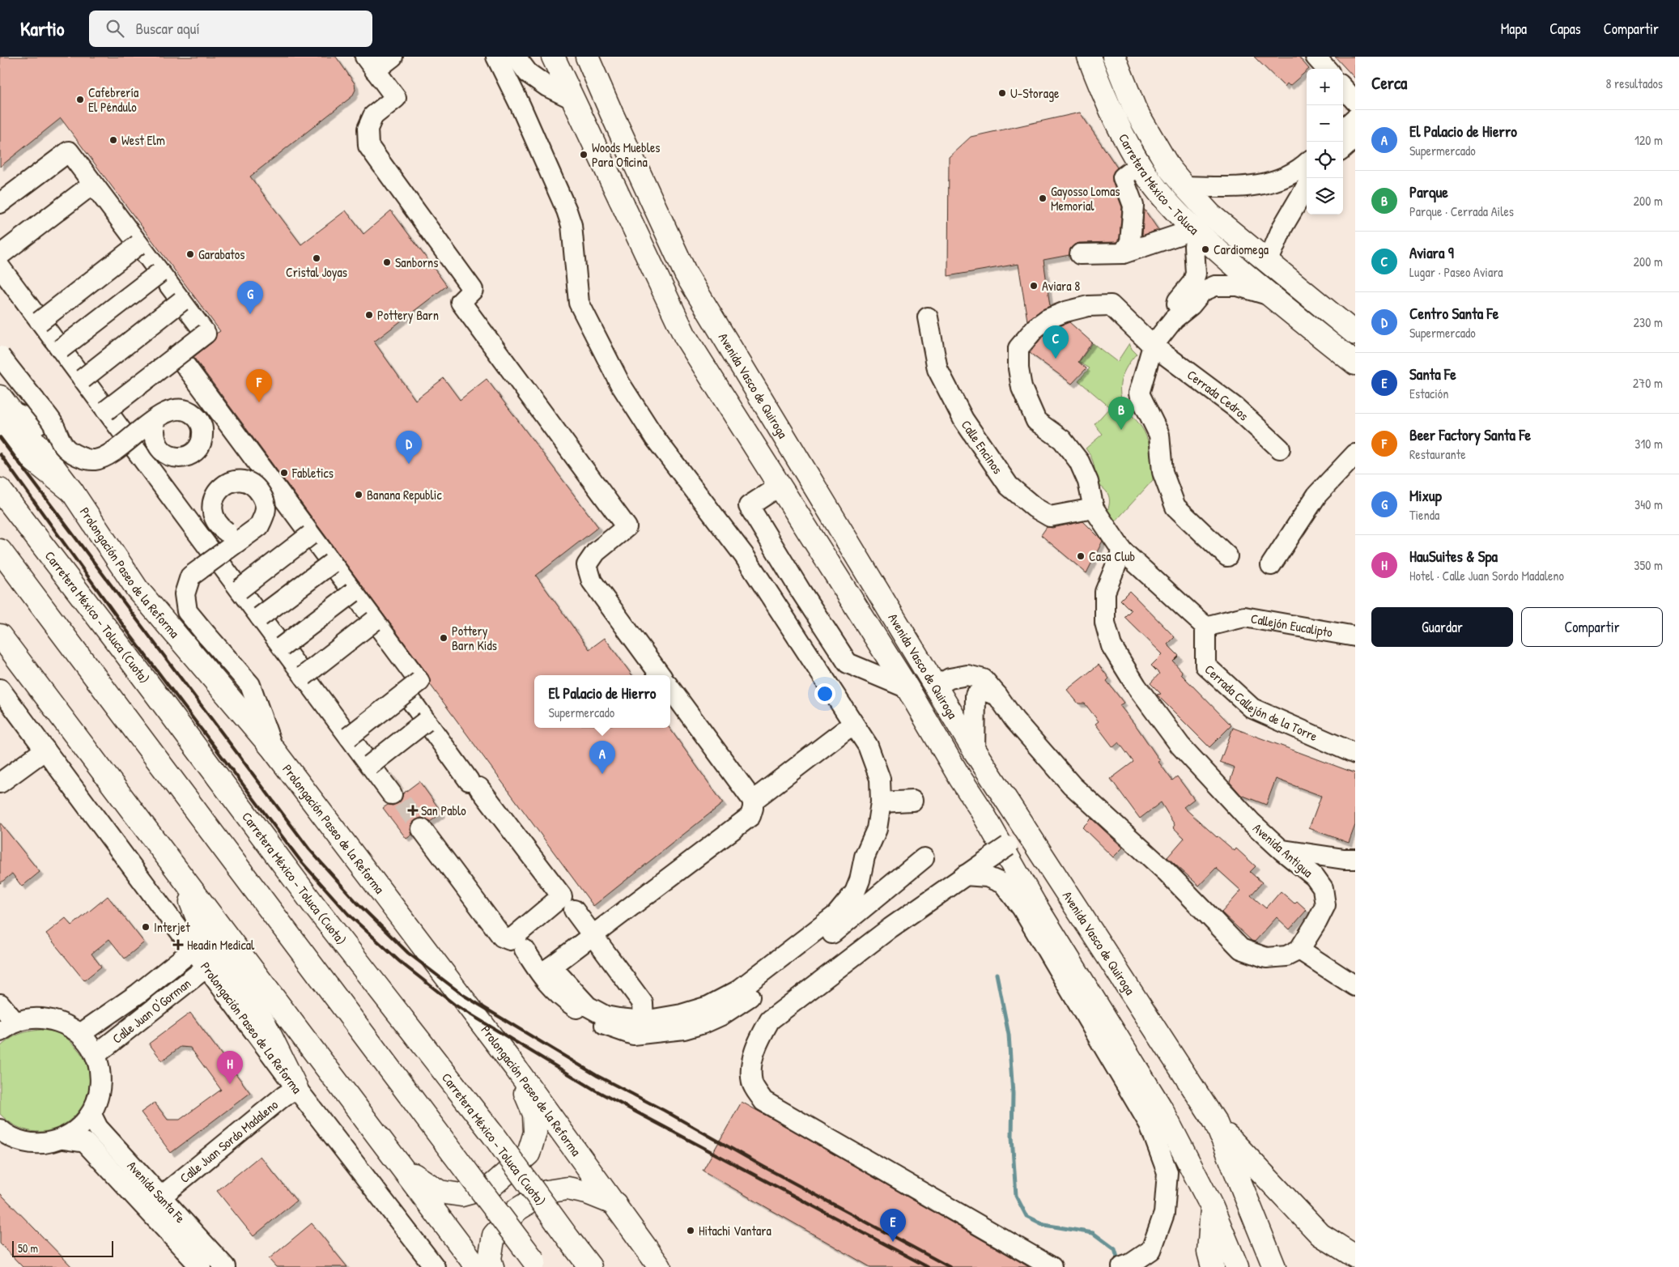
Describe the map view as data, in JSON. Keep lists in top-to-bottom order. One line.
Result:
{"streets":{"main road":["Carretera México - Toluca","Avenida Vasco de Quiroga","Prolongación Paseo de la Reforma","Carretera México - Toluca (Cuota)"],"street":["Cerrada Cedros","Calle Encinos","Callejón Eucalipto","Cerrada Callejón de la Torre","Avenida Antigua","Calle Juan O'Gorman","Prolongación Paseo de La Reforma","Calle Juan Sordo Madaleno","Avenida Santa Fe"]},"crossings":[["Cerrada Cedros","Calle Encinos"],["Callejón Eucalipto","Cerrada Callejón de la Torre"],["Calle Juan O'Gorman","Prolongación Paseo de La Reforma"],["Prolongación Paseo de La Reforma","Calle Juan Sordo Madaleno"],["Calle Juan Sordo Madaleno","Avenida Santa Fe"]],"places":{"other":["U-Storage","Cafebrería El Péndulo","West Elm","Woods Muebles Para Oficina","Gayosso Lomas Memorial","Cardiomega","Garabatos","Cristal Joyas","Sanborns","Aviara 8","Pottery Barn","Fabletics","Banana Republic","Casa Club","Pottery Barn Kids","Interjet","Hitachi Vantara"],"health":["San Pablo","Headin Medical"]},"scale_bar":"50 m","page":{"header":"Kartio","search":"Buscar aquí","nav":["Mapa","Capas","Compartir"],"heading":["Cerca","8 resultados"],"map_buttons":["+","−"],"list":[{"mark":"A","name":"El Palacio de Hierro","note":"Supermercado","value":"120 m"},{"mark":"B","name":"Parque","note":"Parque · Cerrada Ailes","value":"200 m"},{"mark":"C","name":"Aviara 9","note":"Lugar · Paseo Aviara","value":"200 m"},{"mark":"D","name":"Centro Santa Fe","note":"Supermercado","value":"230 m"},{"mark":"E","name":"Santa Fe","note":"Estación","value":"270 m"},{"mark":"F","name":"Beer Factory Santa Fe","note":"Restaurante","value":"310 m"},{"mark":"G","name":"Mixup","note":"Tienda","value":"340 m"},{"mark":"H","name":"HauSuites & Spa","note":"Hotel · Calle Juan Sordo Madaleno","value":"350 m"}],"pins":["G","C","F","B","D","A","H","E"],"buttons":["Guardar","Compartir"],"popup":["El Palacio de Hierro","Supermercado"],"scale":"50 m"}}
